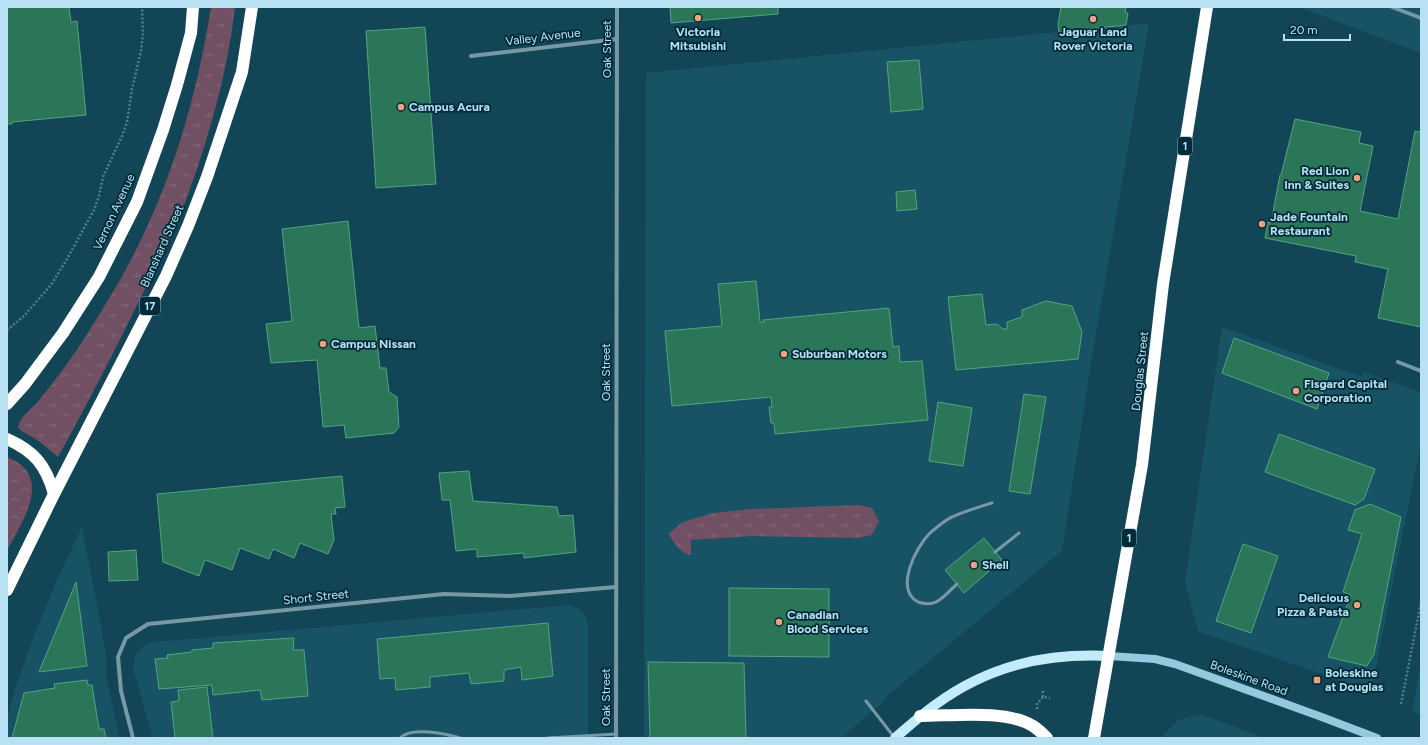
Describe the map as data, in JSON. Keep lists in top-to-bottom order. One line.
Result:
{"streets":{"highway":["1","Vernon Avenue","Blanshard Street","17","Douglas Street"],"main road":["Boleskine Road"],"street":["Valley Avenue","Oak Street","Short Street"]},"crossings":[["Valley Avenue","Oak Street"],["Oak Street","Short Street"],["Douglas Street","Boleskine Road"]],"places":{"other":["Victoria Mitsubishi","Jaguar Land Rover Victoria","Campus Acura","Red Lion Inn & Suites","Jade Fountain Restaurant","Campus Nissan","Suburban Motors","Fisgard Capital Corporation","Shell","Delicious Pizza & Pasta","Canadian Blood Services"],"transit":["Boleskine at Douglas"]},"scale_bar":"20 m"}
